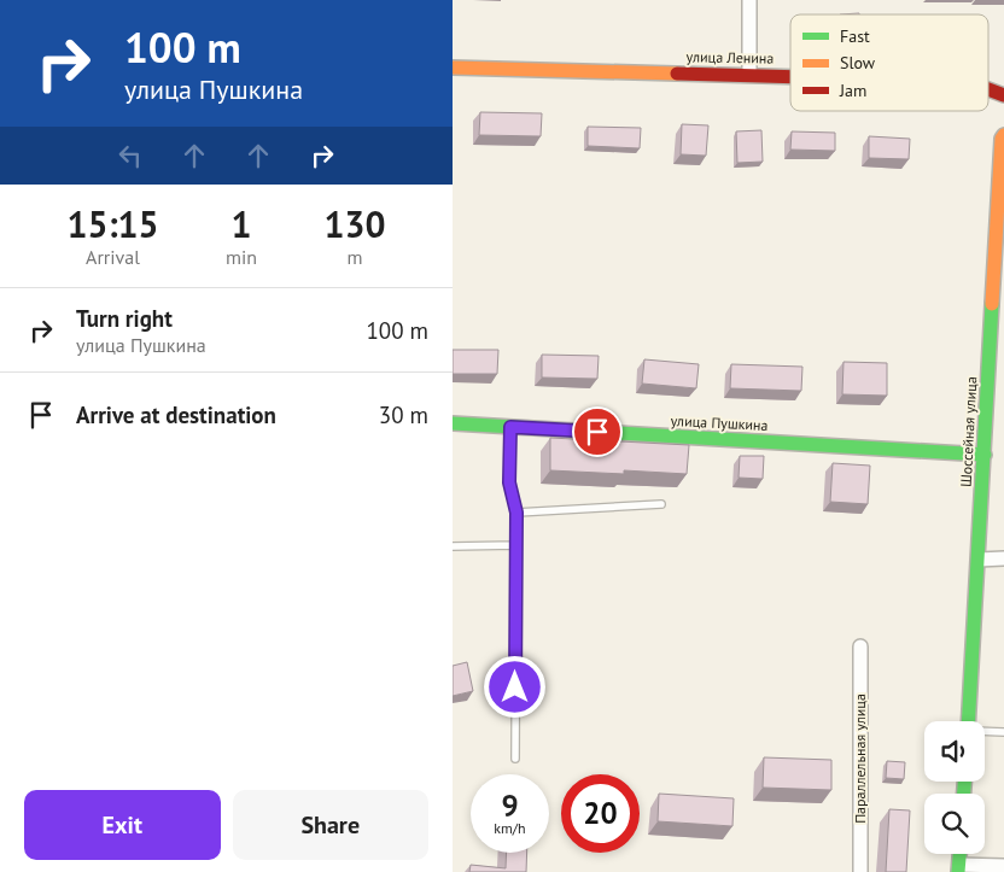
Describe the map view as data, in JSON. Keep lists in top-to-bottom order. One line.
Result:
{"streets":{"street":["улица Ленина","улица Пушкина","Шоссейная улица","Параллельная улица"]},"crossings":[["улица Пушкина","Шоссейная улица"]],"legend":["Fast","Slow","Jam"],"page":{"turn":["100 m","улица Пушкина"],"eta":["15:15","Arrival","1","min","130","m"],"list":[{"name":"Turn right","note":"улица Пушкина","value":"100 m"},{"name":"Arrive at destination","value":"30 m"}],"speed":"9 km/h","limit":"20","buttons":["Exit","Share"]}}
